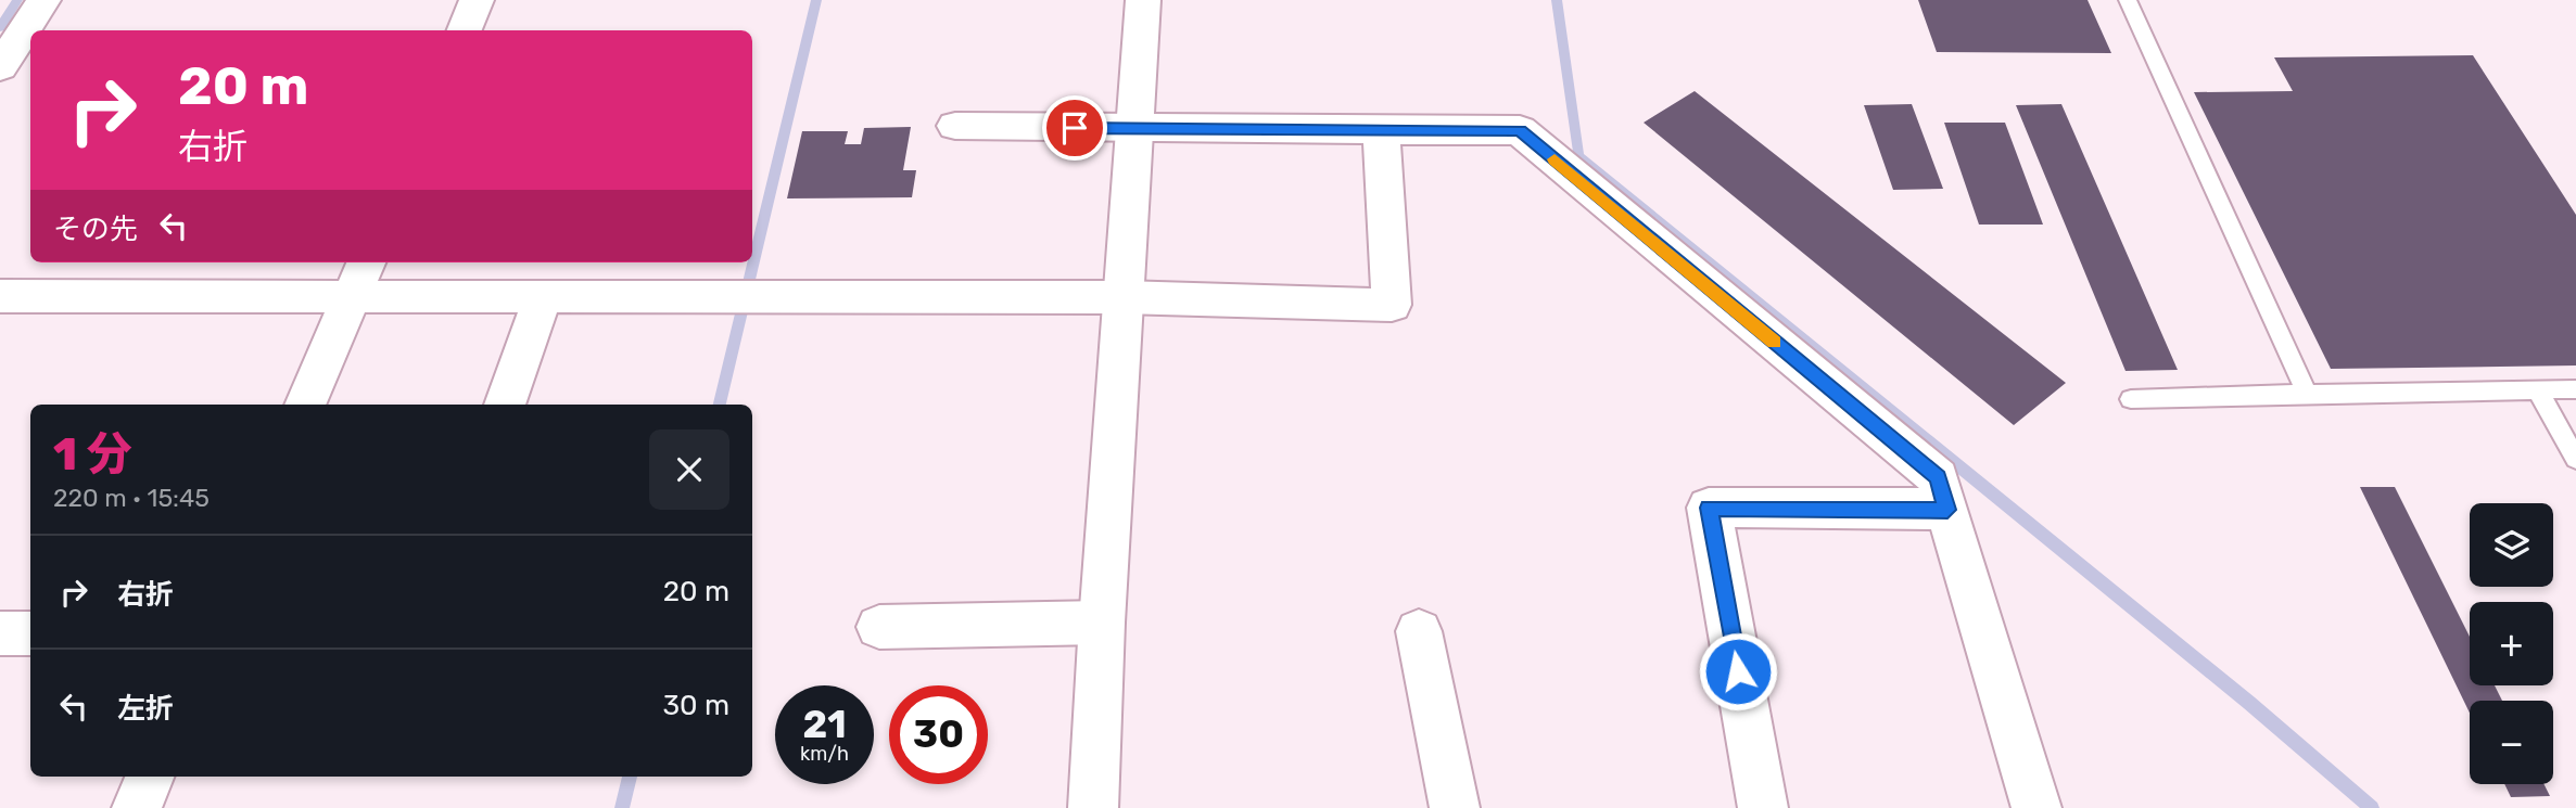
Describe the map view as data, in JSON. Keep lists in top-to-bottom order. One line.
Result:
{"page":{"turn":["20 m","右折"],"then":"その先","heading":["1 分","220 m · 15:45"],"map_buttons":["+","−"],"list":[{"name":"右折","value":"20 m"},{"name":"左折","value":"30 m"}],"speed":"21 km/h","limit":"30"}}
